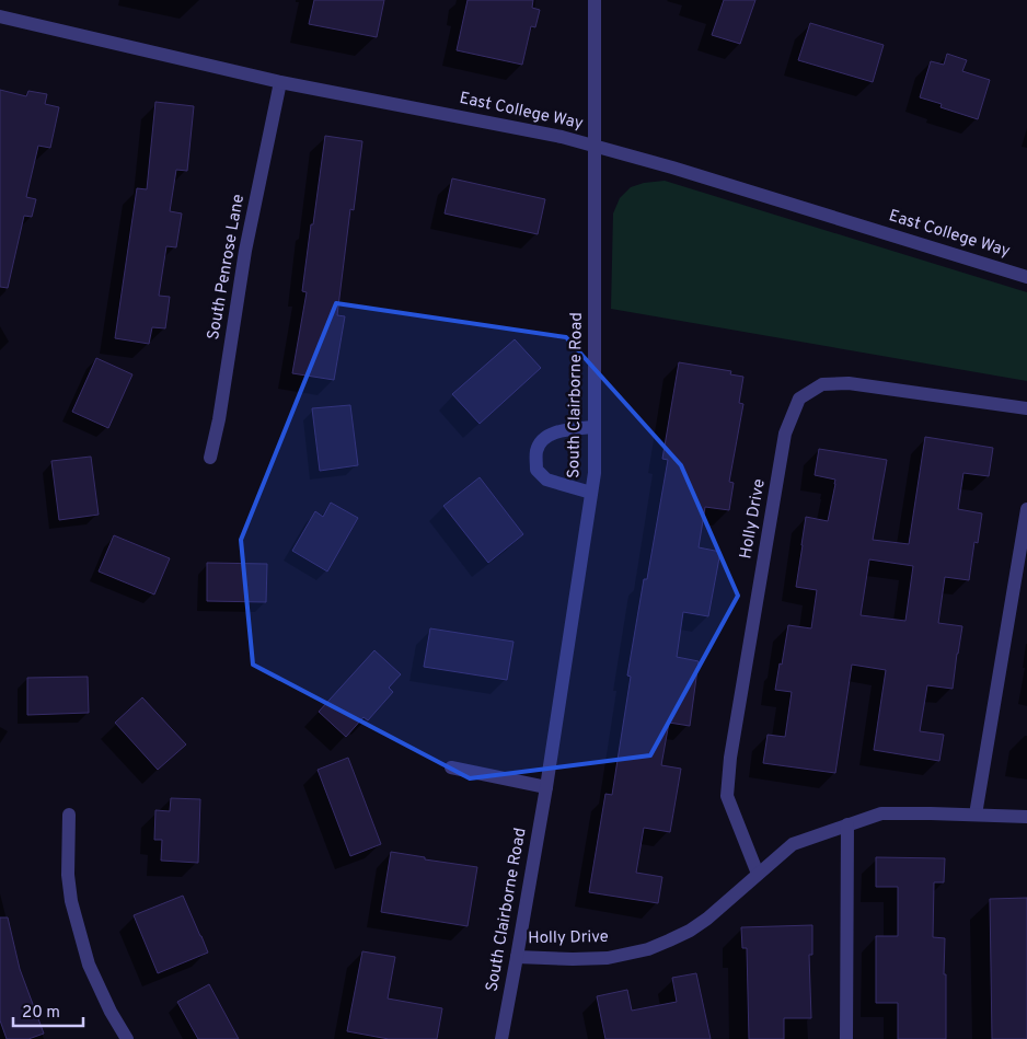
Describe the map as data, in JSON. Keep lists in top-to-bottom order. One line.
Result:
{"streets":{"street":["East College Way","South Penrose Lane","South Clairborne Road","Holly Drive"]},"crossings":[["East College Way","South Penrose Lane"],["East College Way","South Clairborne Road"],["South Clairborne Road","Holly Drive"]],"scale_bar":"20 m"}
